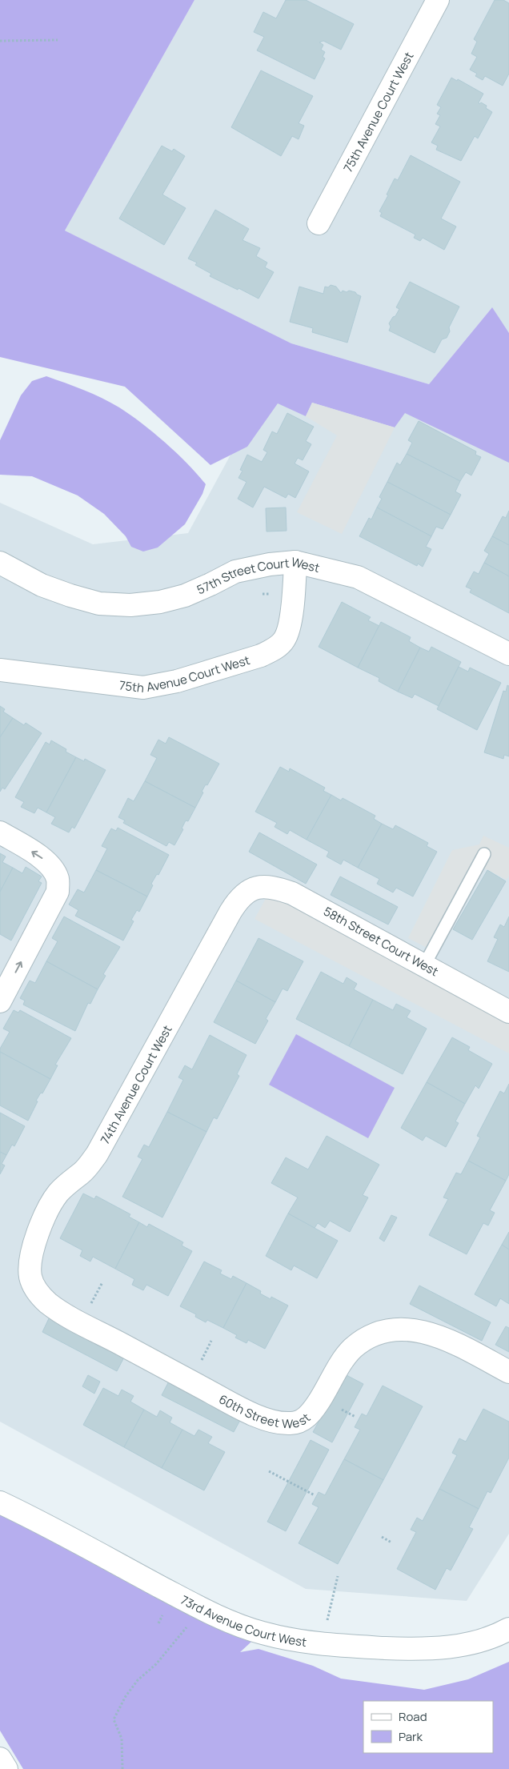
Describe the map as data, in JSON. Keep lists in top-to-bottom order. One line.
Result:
{"streets":{"street":["75th Avenue Court West","57th Street Court West","58th Street Court West","74th Avenue Court West","60th Street West","73rd Avenue Court West"]},"crossings":[["75th Avenue Court West","57th Street Court West"],["58th Street Court West","74th Avenue Court West"],["74th Avenue Court West","60th Street West"]],"legend":["Road","Park"]}
